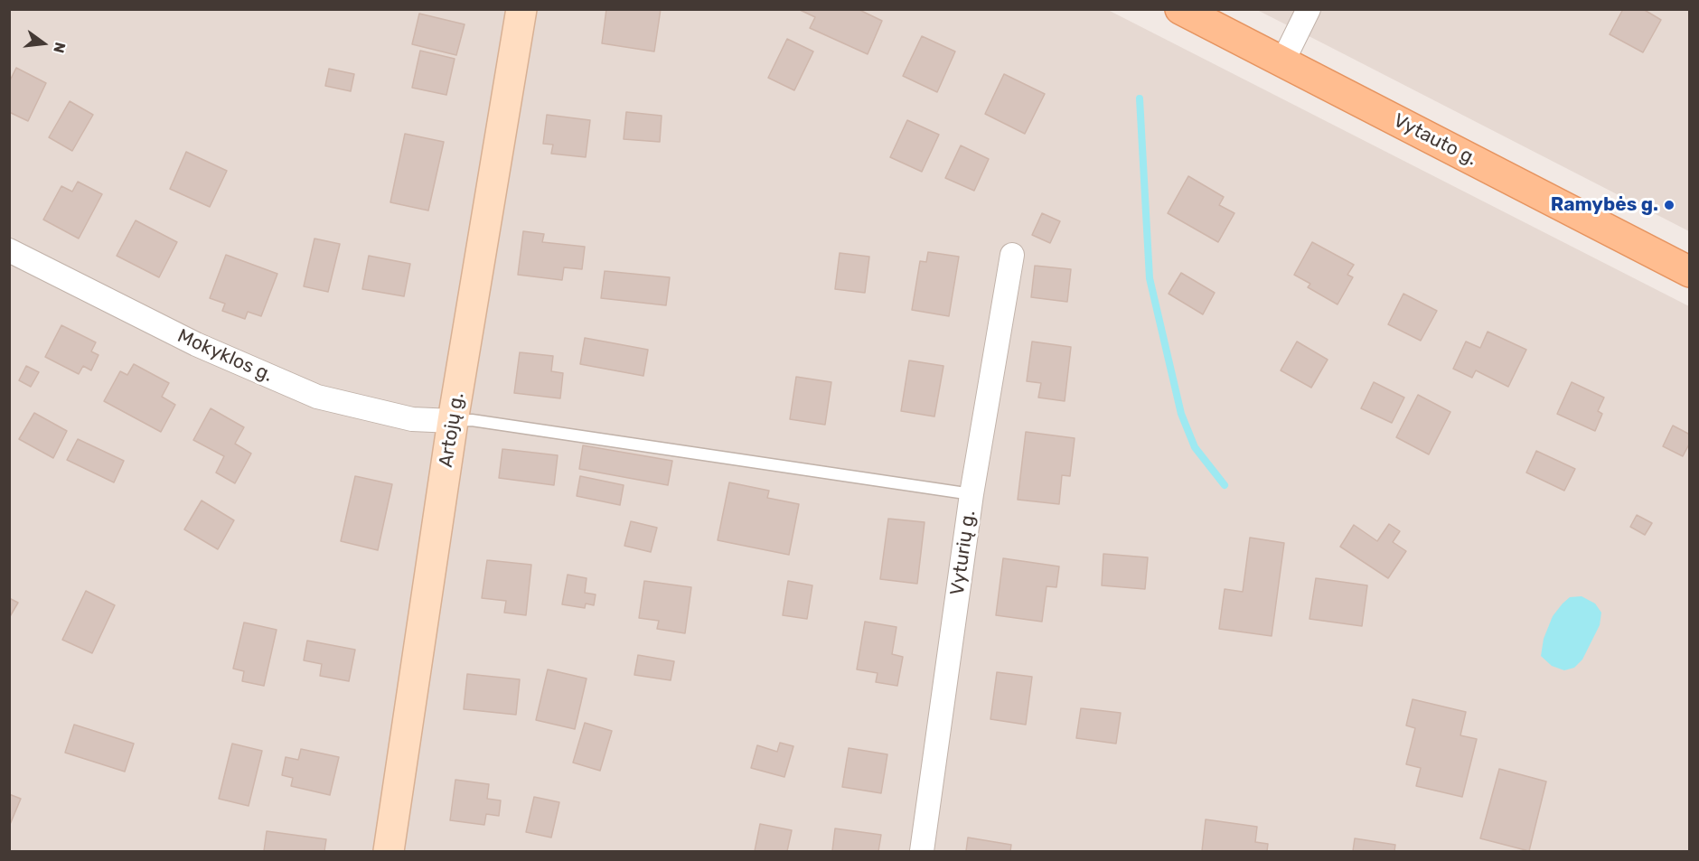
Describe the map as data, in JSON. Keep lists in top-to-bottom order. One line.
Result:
{"streets":{"main road":["Vytauto g.","Artojų g."],"street":["Mokyklos g.","Vyturių g."]},"crossings":[["Mokyklos g.","Artojų g."]],"places":["Ramybės g."],"north":"right"}
